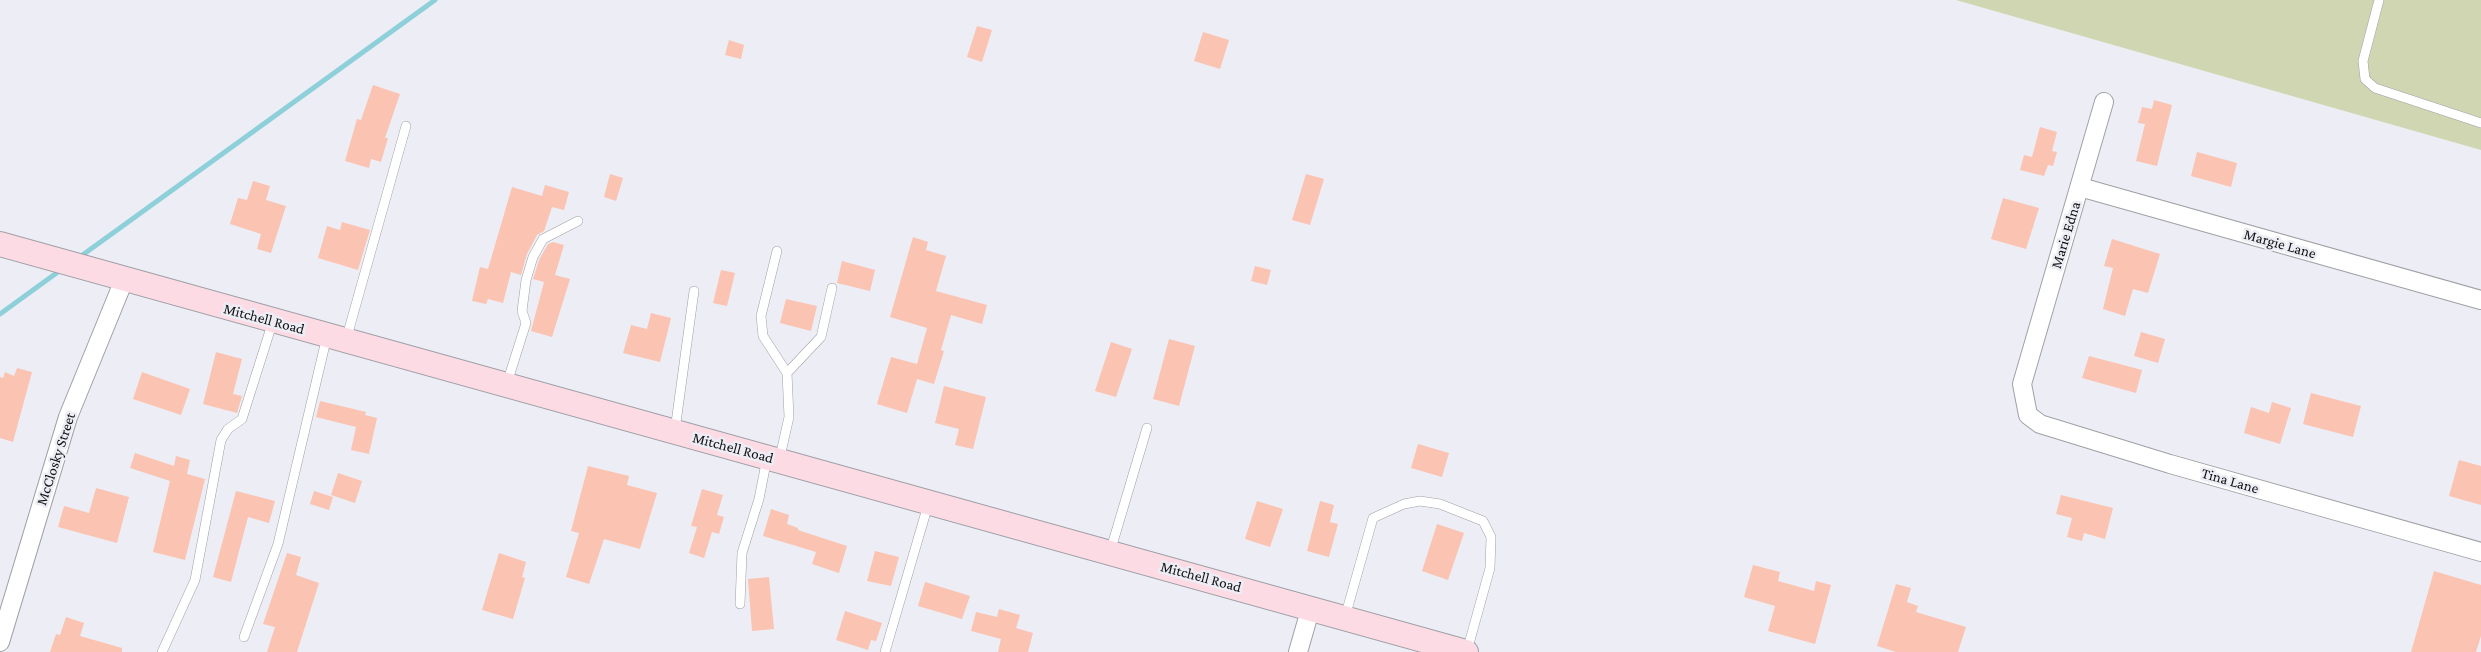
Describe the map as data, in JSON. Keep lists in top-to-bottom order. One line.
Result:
{"streets":{"street":["Marie Edna","Margie Lane","Mitchell Road","McClosky Street","Tina Lane"]},"crossings":[["Marie Edna","Margie Lane"],["Marie Edna","Tina Lane"],["Mitchell Road","McClosky Street"]]}
